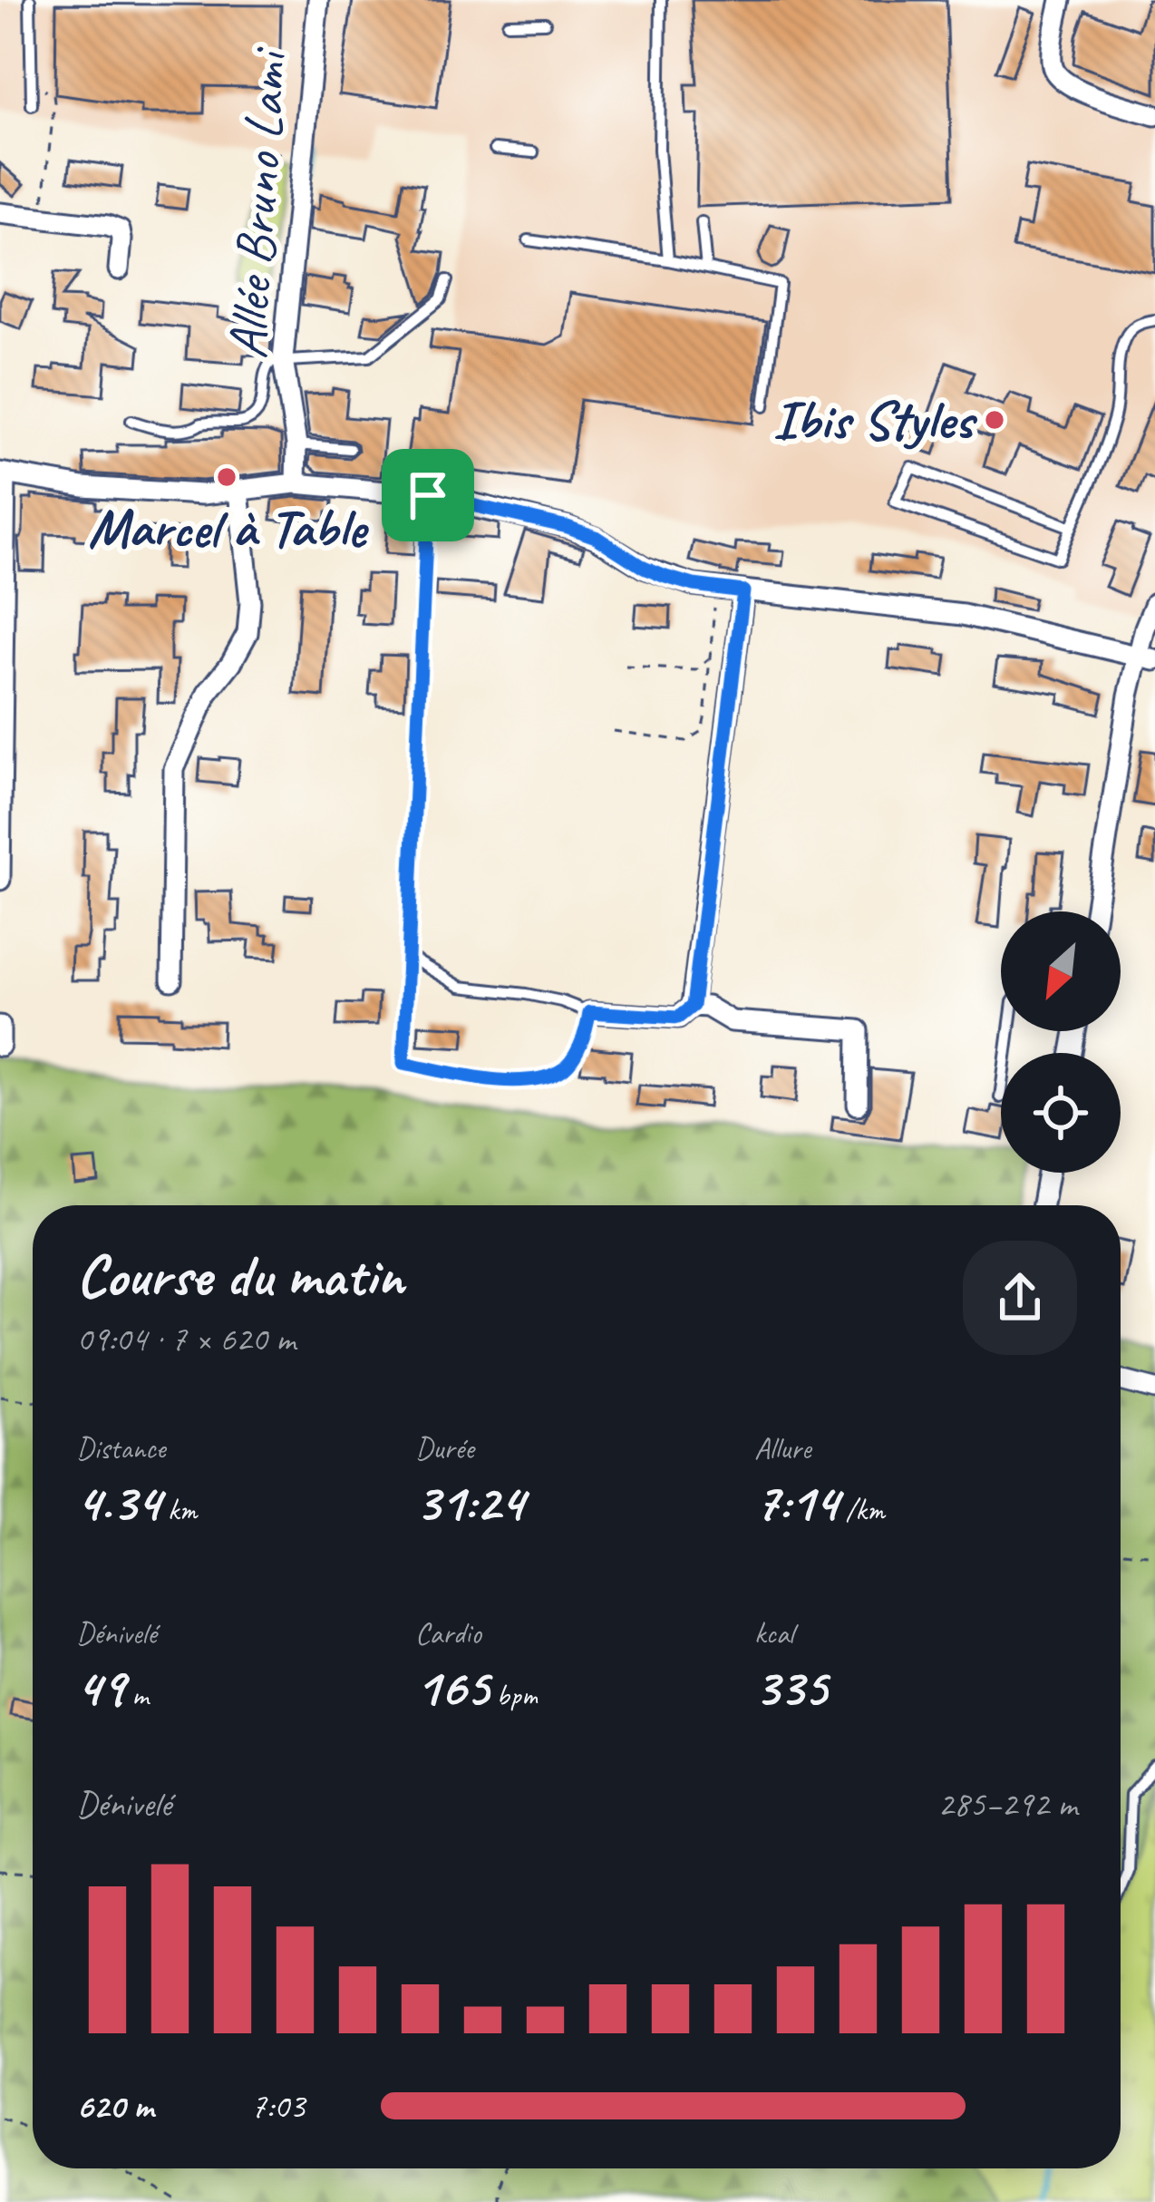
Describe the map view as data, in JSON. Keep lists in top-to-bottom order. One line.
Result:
{"streets":{"street":["Allée Bruno Lami"]},"places":["Ibis Styles","Marcel à Table"],"north":"bottom left","page":{"heading":["Course du matin","09:04 · 7 × 620 m"],"stats":[["Distance","4.34 km"],["Durée","31:24"],["Allure","7:14 /km"],["Dénivelé","49 m"],["Cardio","165 bpm"],["kcal","335"]],"chart":["Dénivelé","285–292 m"],"list":[{"name":"620 m","note":"7:03"}]}}
